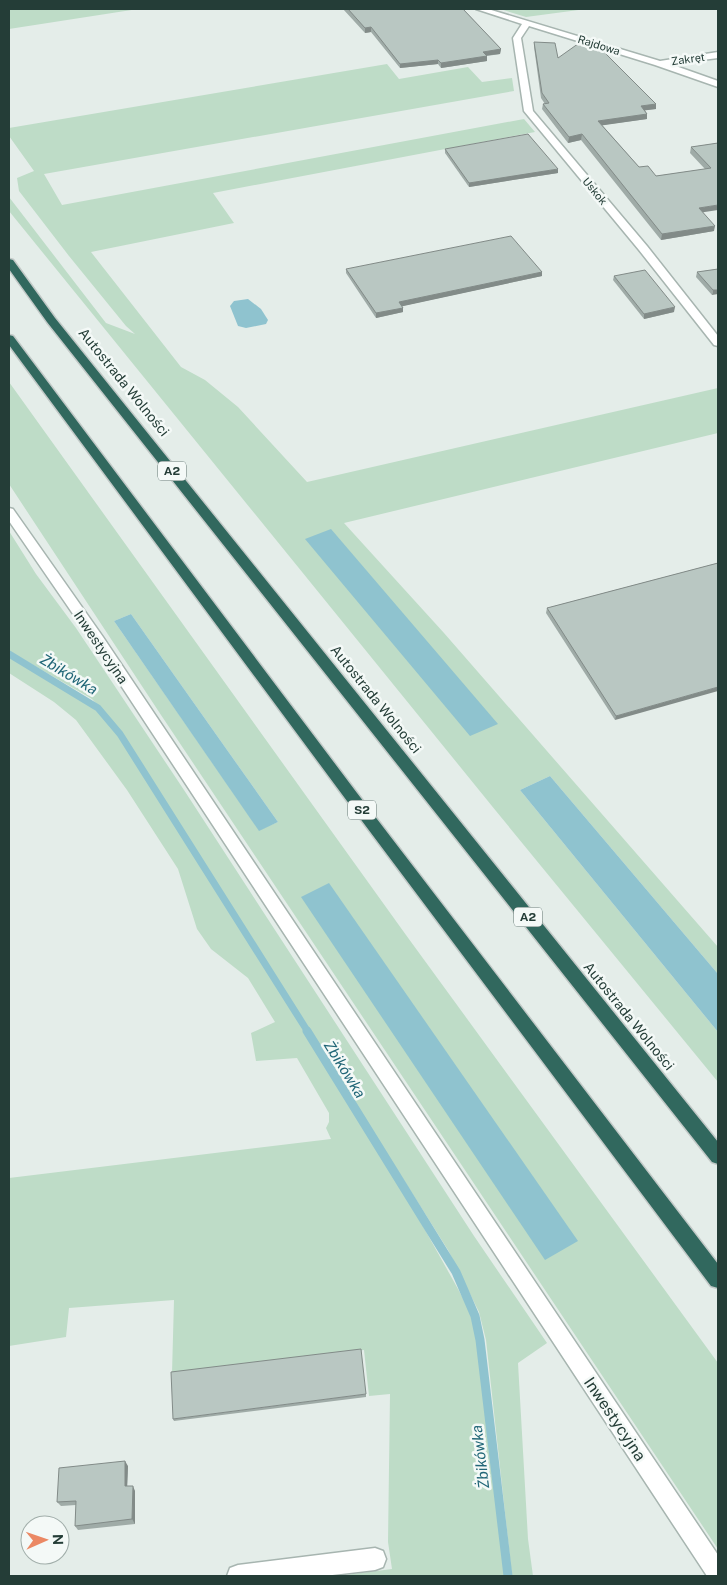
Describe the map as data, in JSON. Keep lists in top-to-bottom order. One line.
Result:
{"streets":{"highway":["Autostrada Wolności","A2","S2"],"street":["Rajdowa","Zakręt","Uskok","Inwestycyjna"]},"crossings":[["Rajdowa","Zakręt"],["Rajdowa","Uskok"]],"water":["Żbikówka"],"north":"right"}
